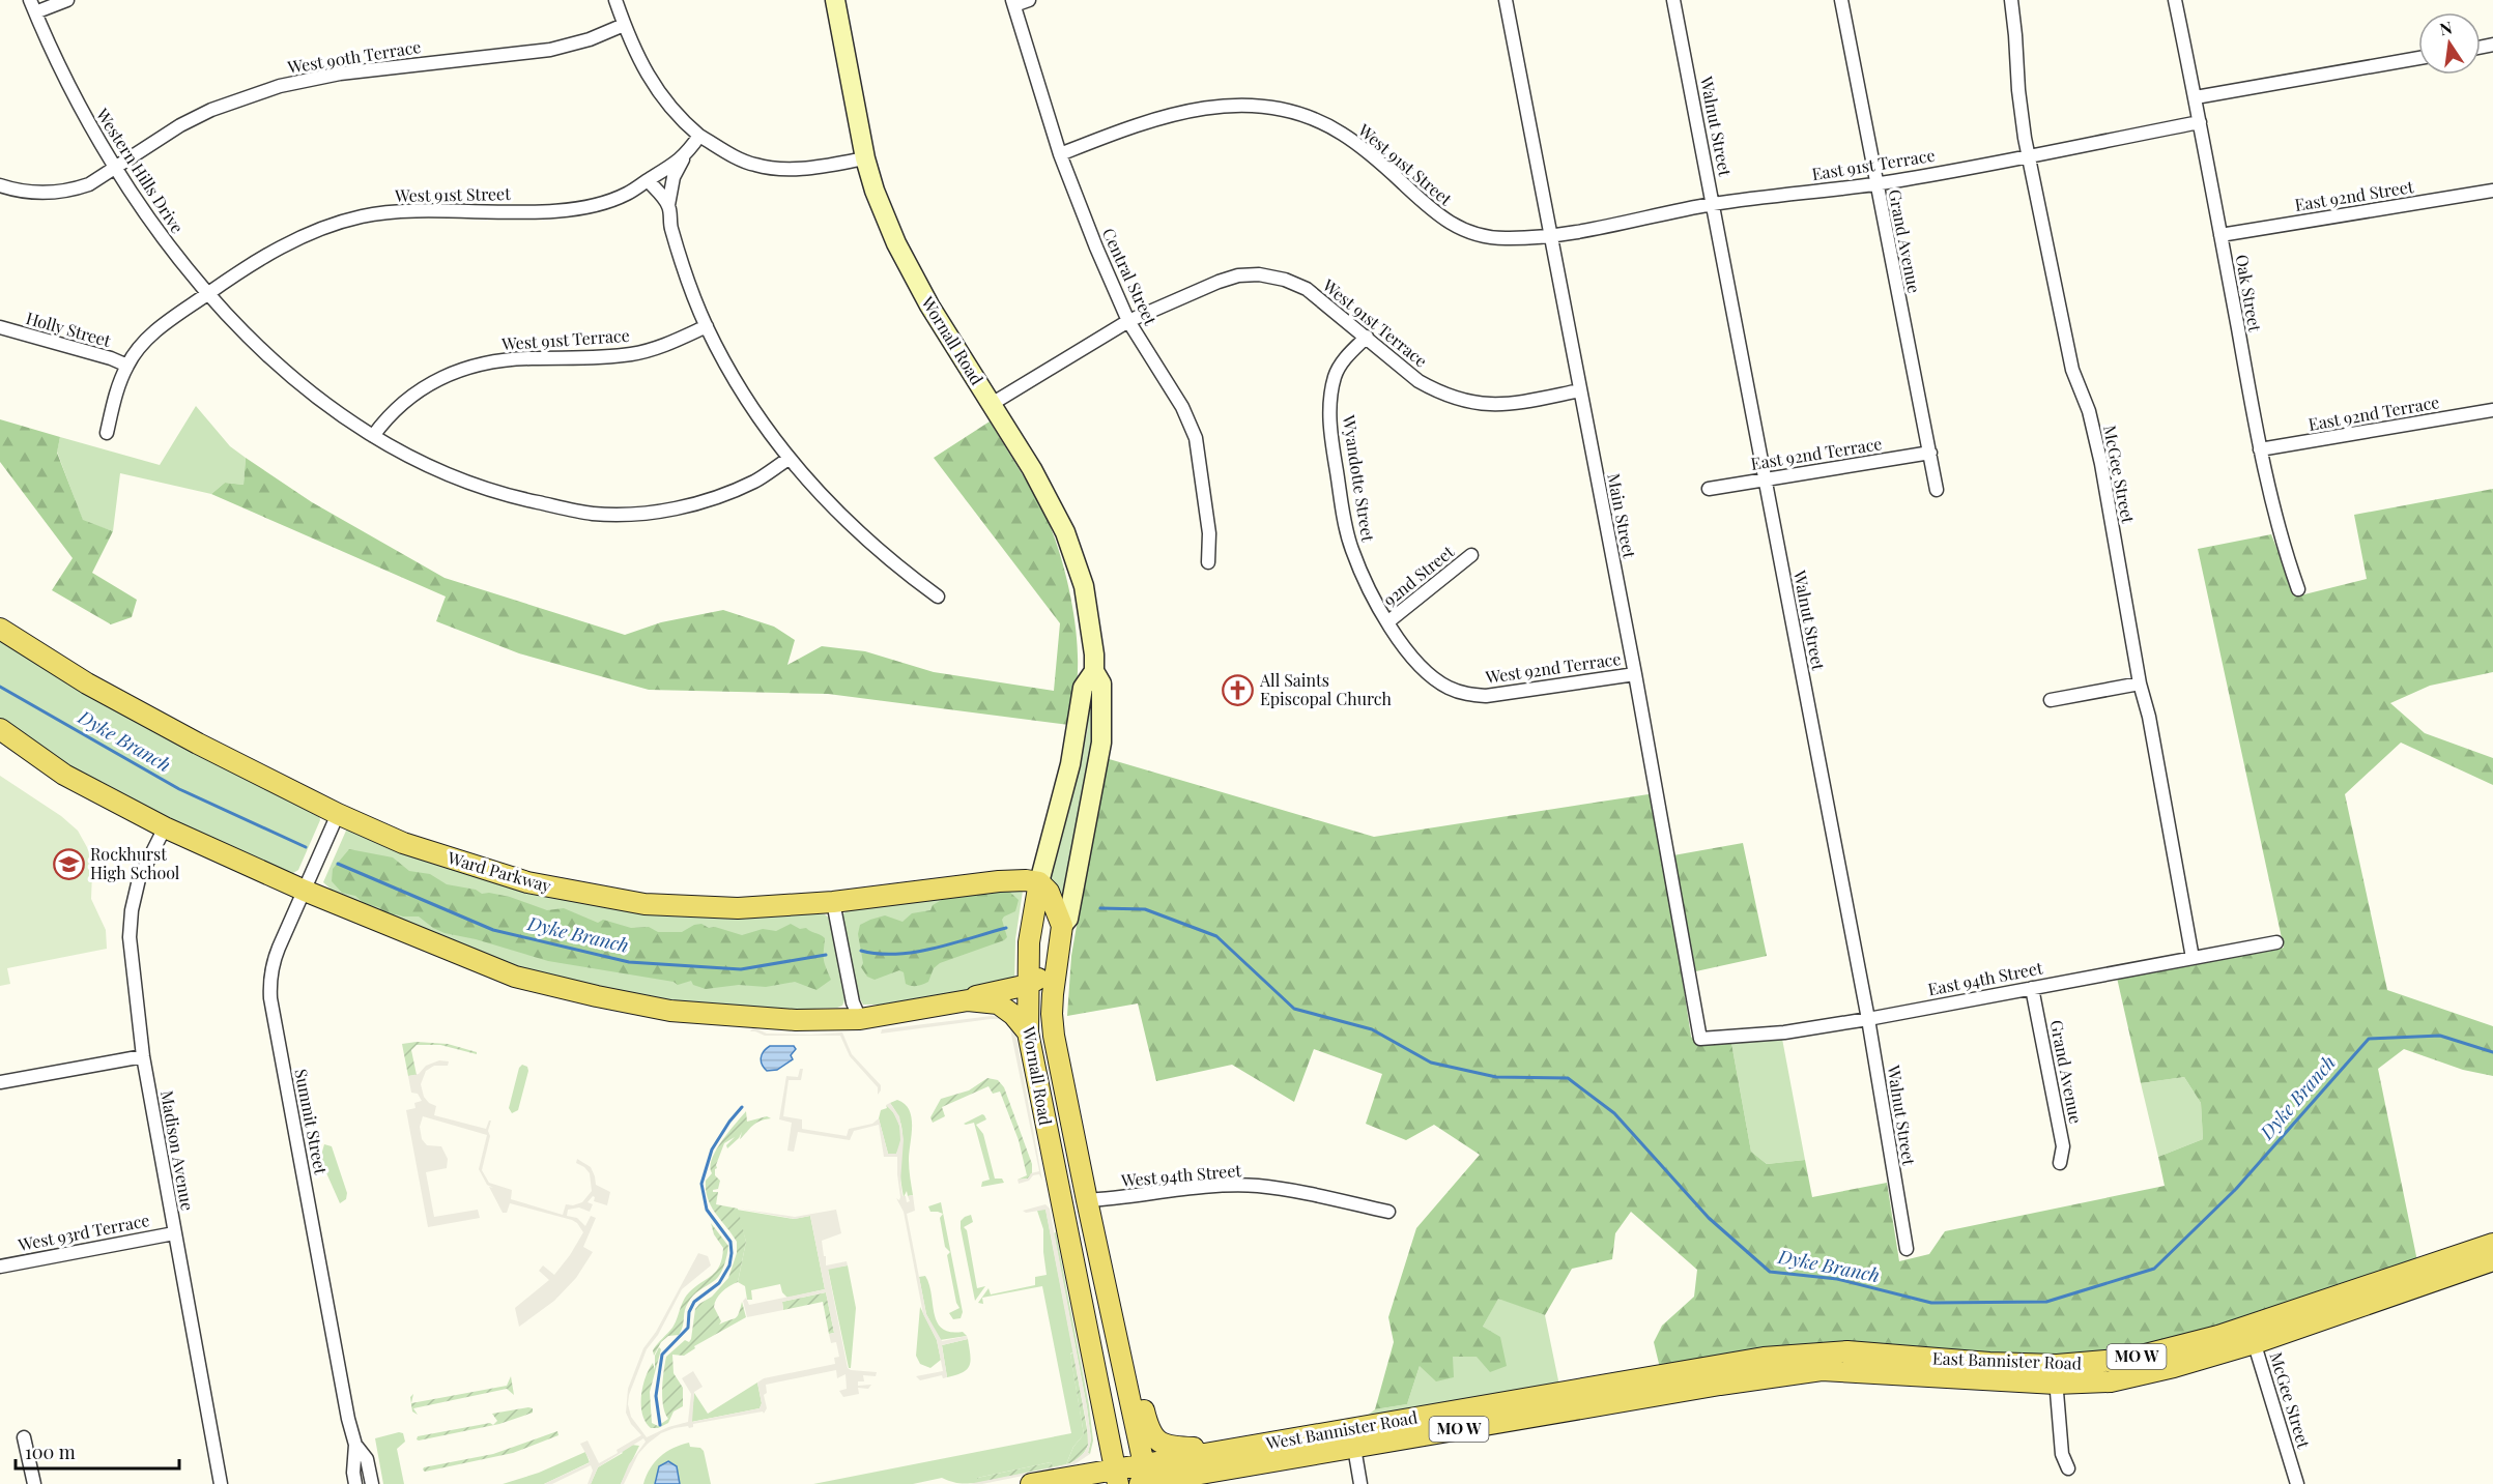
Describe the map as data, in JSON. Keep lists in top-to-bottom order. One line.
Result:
{"streets":{"main road":["Wornall Road","Ward Parkway","MO W","East Bannister Road","West Bannister Road"],"street":["West 90th Terrace","Walnut Street","West 91st Street","East 91st Terrace","Western Hills Drive","East 92nd Street","Grand Avenue","Central Street","Oak Street","West 91st Terrace","Holly Street","East 92nd Terrace","McGee Street","Wyandotte Street","Main Street","92nd Street","West 92nd Terrace","East 94th Street","Summit Street","Madison Avenue","West 94th Street","West 93rd Terrace"]},"crossings":[["West 90th Terrace","Western Hills Drive"],["Walnut Street","East 91st Terrace"],["Walnut Street","East 92nd Terrace"],["Walnut Street","East 94th Street"],["West 91st Street","East 91st Terrace"],["West 91st Street","Western Hills Drive"],["West 91st Street","Central Street"],["West 91st Street","Holly Street"],["West 91st Street","Main Street"],["East 91st Terrace","Grand Avenue"],["East 91st Terrace","Oak Street"],["East 91st Terrace","McGee Street"],["East 91st Terrace","Main Street"],["Western Hills Drive","West 91st Terrace"],["East 92nd Street","Oak Street"],["Grand Avenue","East 92nd Terrace"],["Grand Avenue","East 94th Street"],["Central Street","West 91st Terrace"],["Oak Street","East 92nd Terrace"],["West 91st Terrace","Wornall Road"],["West 91st Terrace","Wyandotte Street"],["West 91st Terrace","Main Street"],["Wornall Road","Ward Parkway"],["Wornall Road","West 94th Street"],["Wornall Road","West Bannister Road"],["McGee Street","East 94th Street"],["McGee Street","East Bannister Road"],["Wyandotte Street","92nd Street"],["Wyandotte Street","West 92nd Terrace"],["Main Street","West 92nd Terrace"],["Main Street","East 94th Street"],["Ward Parkway","Summit Street"],["Madison Avenue","West 93rd Terrace"],["East Bannister Road","West Bannister Road"]],"water":["Dyke Branch"],"places":{"church":["All Saints Episcopal Church"],"school or university":["Rockhurst High School"]},"scale_bar":"100 m","north":"top"}
